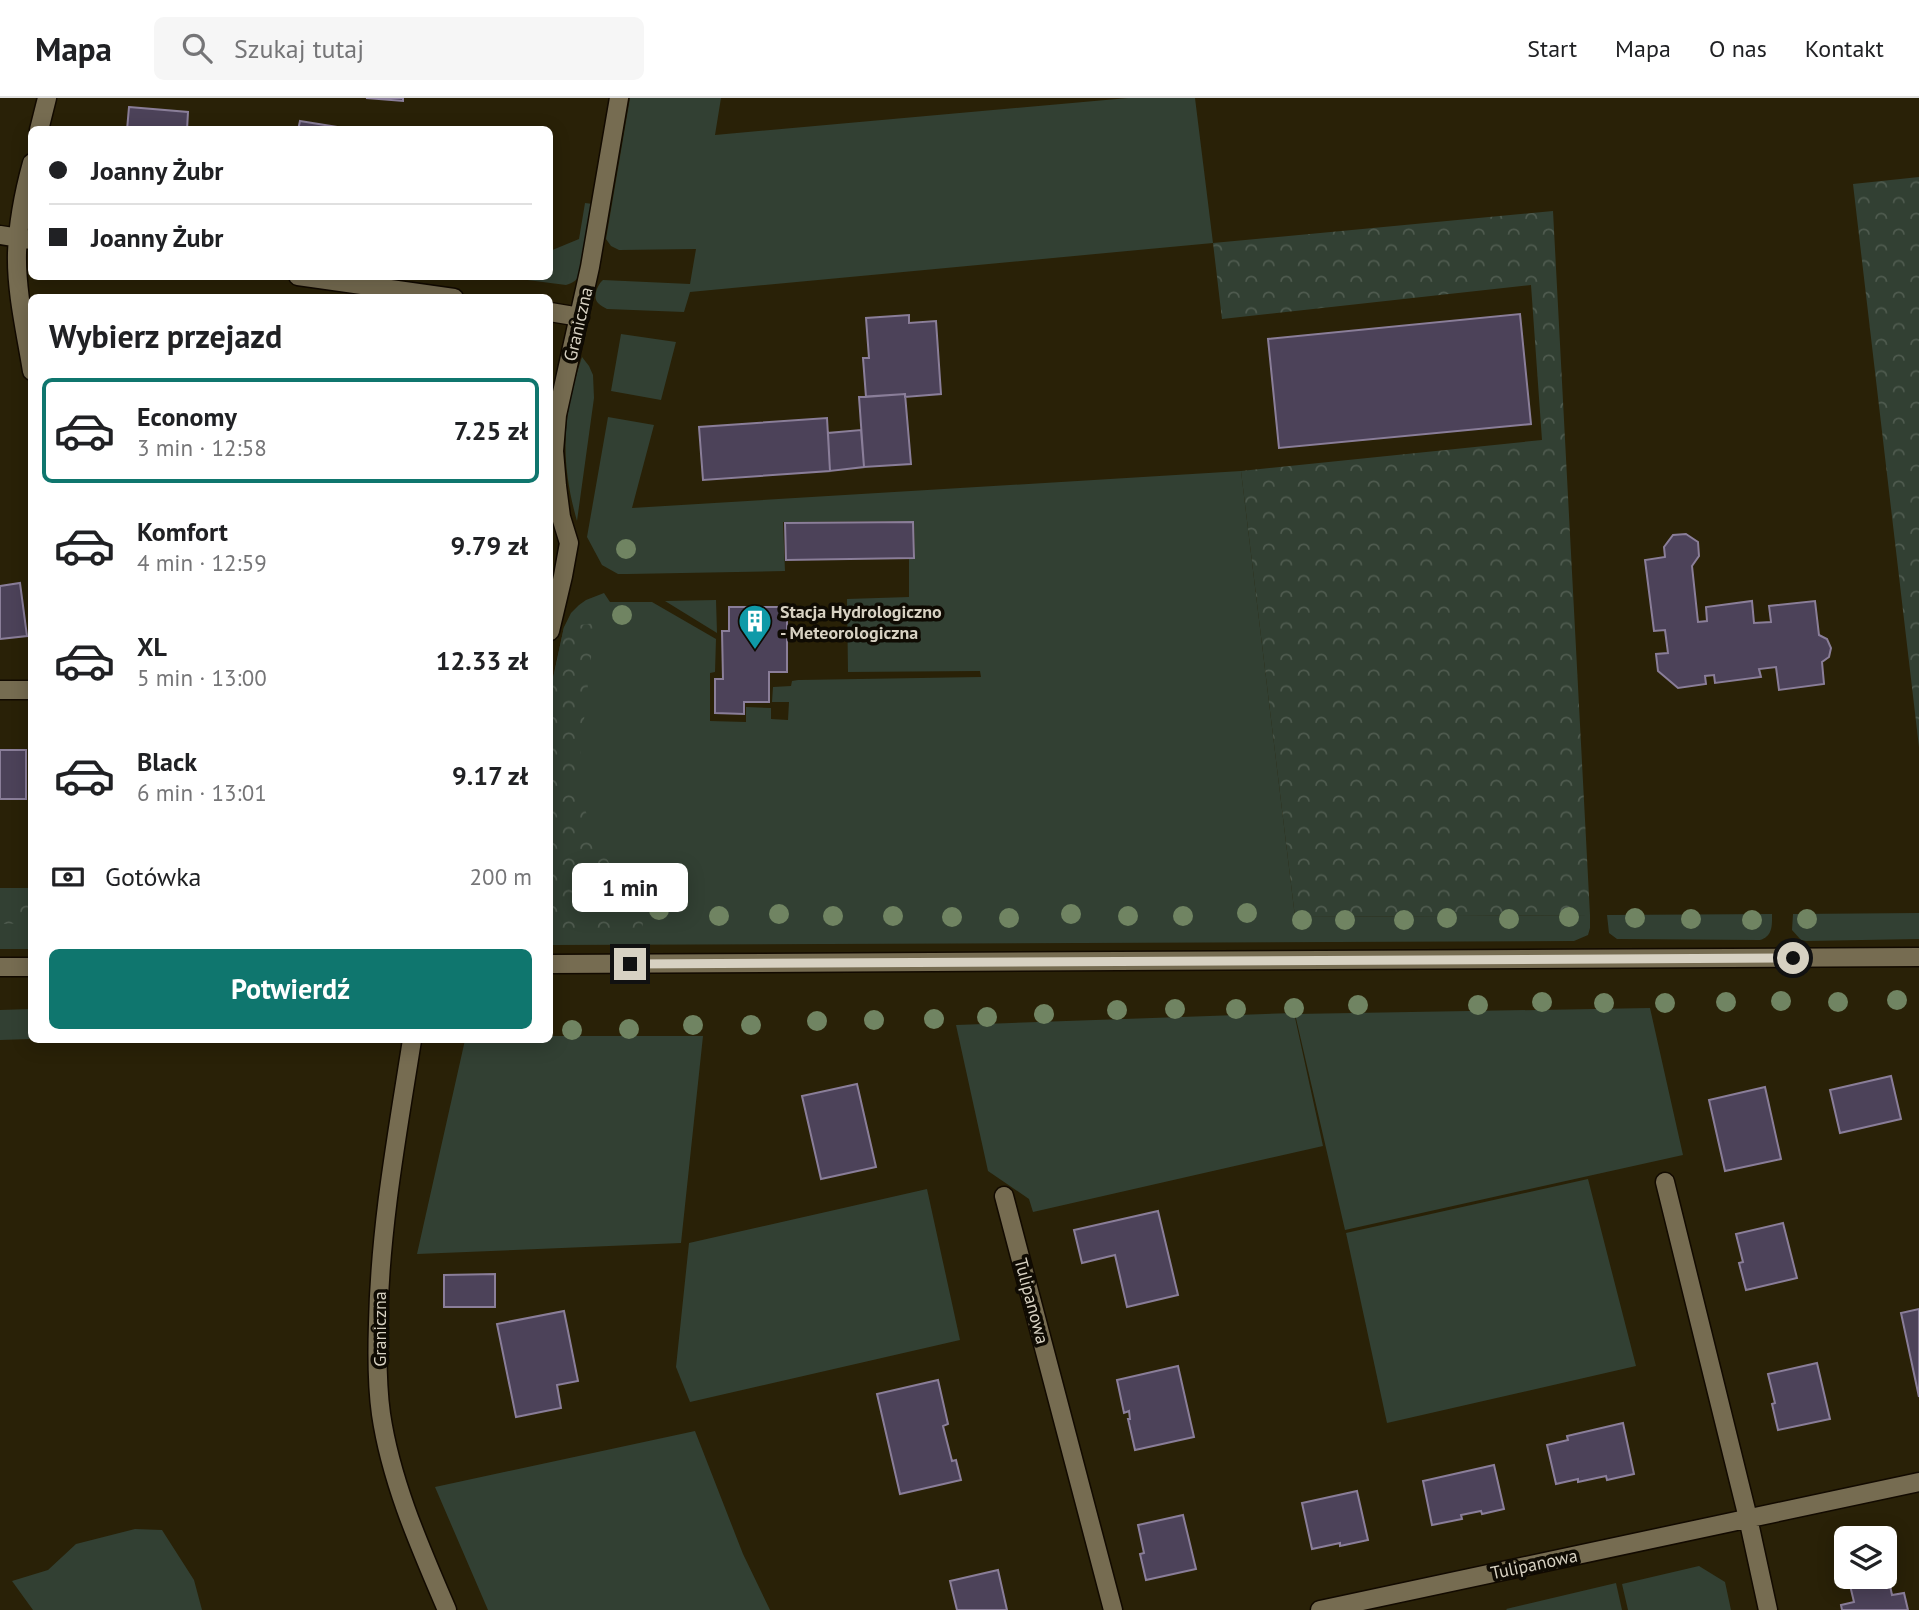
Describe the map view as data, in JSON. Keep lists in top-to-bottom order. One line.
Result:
{"streets":{"street":["Graniczna","Tulipanowa"]},"places":{"building":["Stacja Hydrologiczno - Meteorologiczna"]},"page":{"header":"Mapa","search":"Szukaj tutaj","nav":["Start","Mapa","O nas","Kontakt"],"banner":["Joanny Żubr","Joanny Żubr"],"heading":"Wybierz przejazd","list":[{"name":"Economy","note":"3 min · 12:58","value":"7.25 zł"},{"name":"Komfort","note":"4 min · 12:59","value":"9.79 zł"},{"name":"XL","note":"5 min · 13:00","value":"12.33 zł"},{"name":"Black","note":"6 min · 13:01","value":"9.17 zł"}],"pay":["Gotówka","200 m"],"bubble":"1 min","buttons":"Potwierdź"}}
